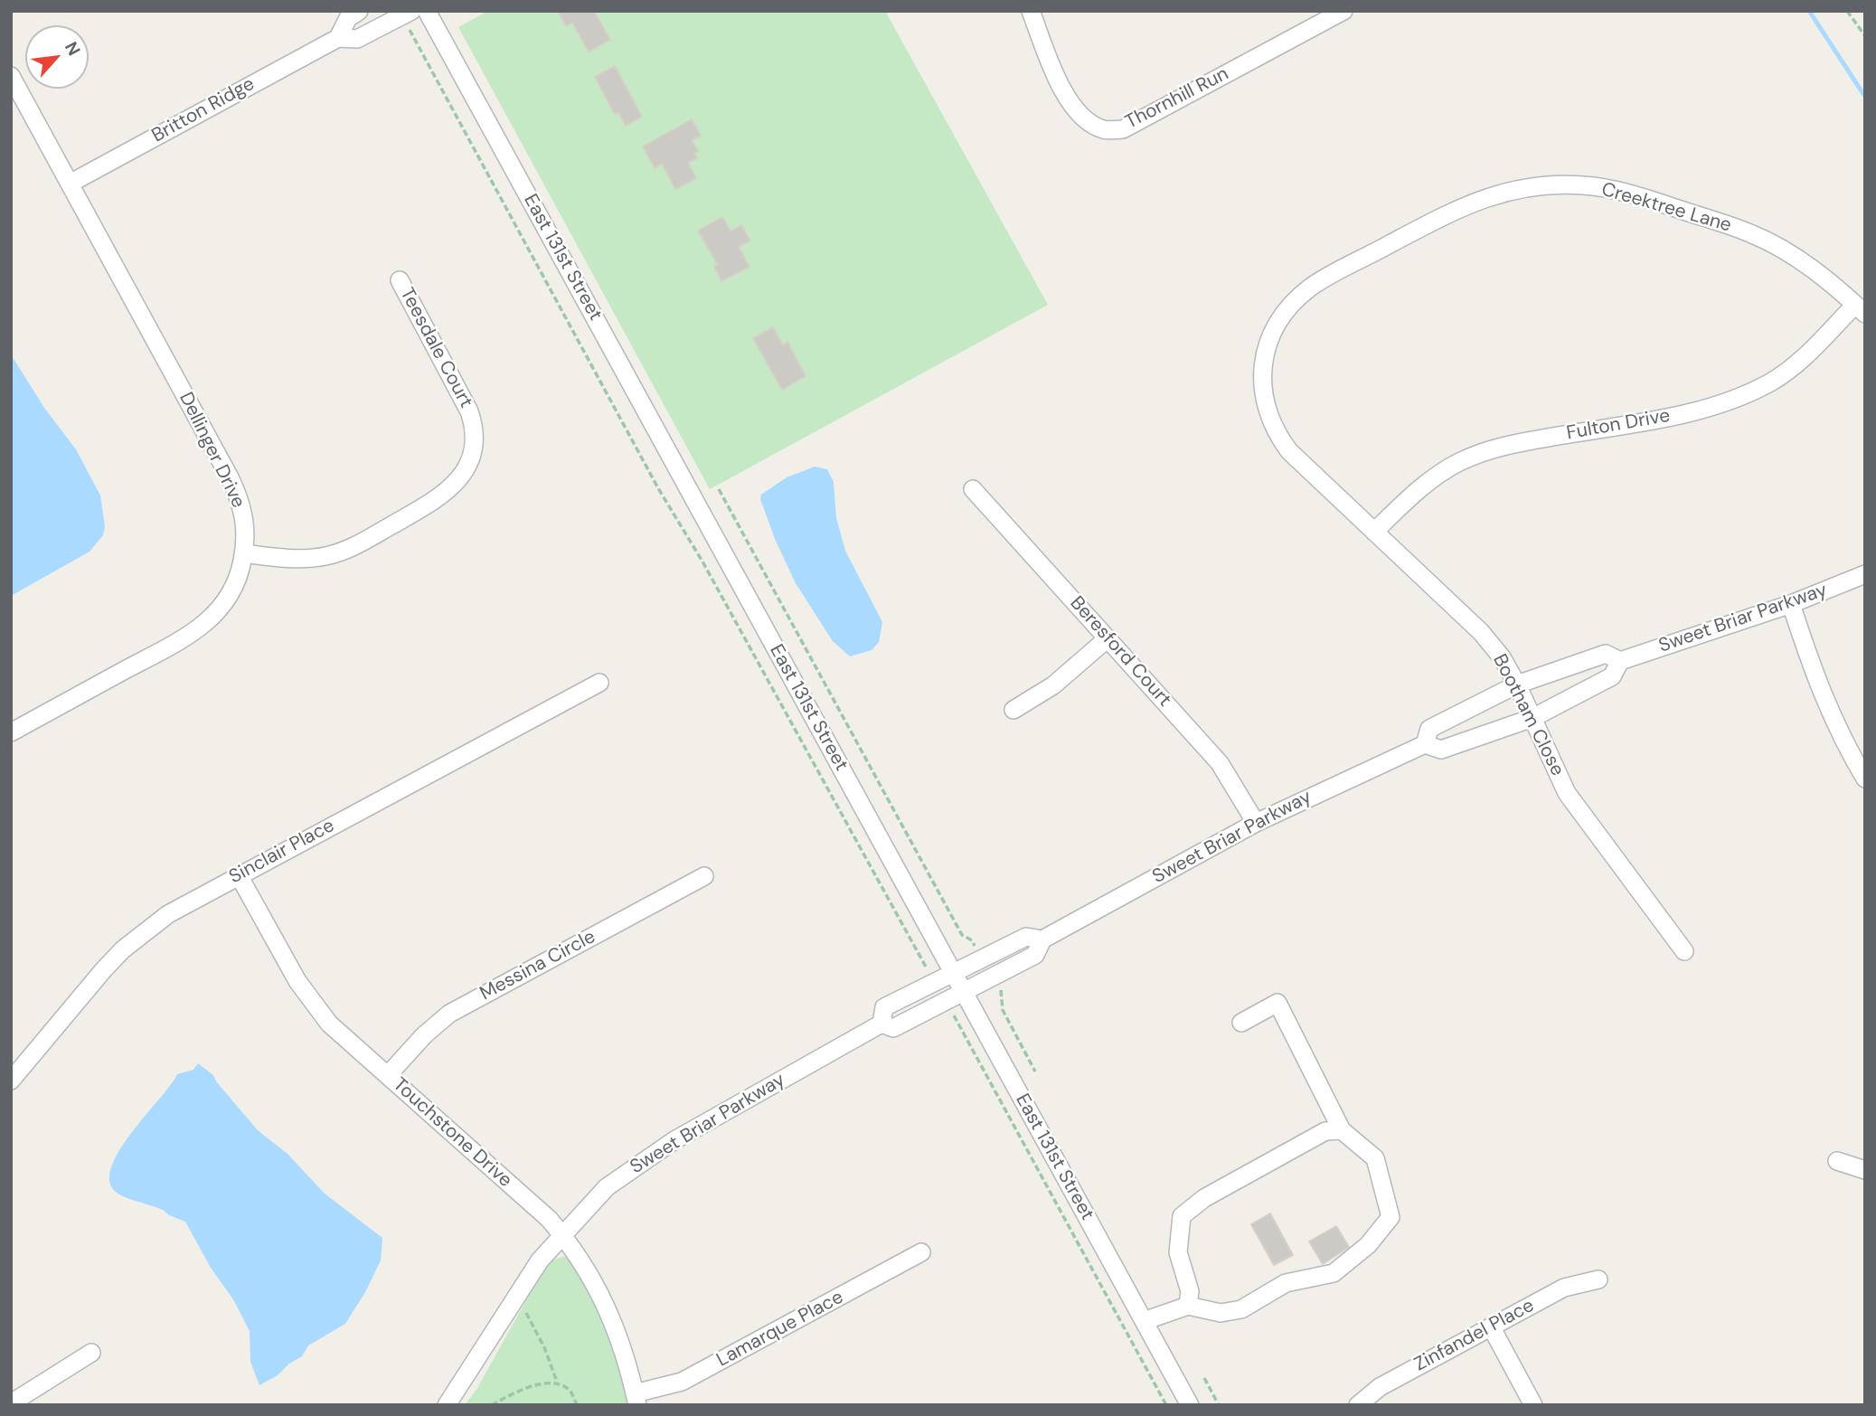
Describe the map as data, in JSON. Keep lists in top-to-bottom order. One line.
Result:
{"streets":{"street":["Thornhill Run","Britton Ridge","Creektree Lane","East 131st Street","Teesdale Court","Fulton Drive","Dellinger Drive","Sweet Briar Parkway","Beresford Court","Bootham Close","Sinclair Place","Messina Circle","Touchstone Drive","Lamarque Place","Zinfandel Place"]},"crossings":[["Britton Ridge","Dellinger Drive"],["Creektree Lane","Fulton Drive"],["Creektree Lane","Bootham Close"],["East 131st Street","Sweet Briar Parkway"],["Teesdale Court","Dellinger Drive"],["Fulton Drive","Bootham Close"],["Sweet Briar Parkway","Beresford Court"],["Sweet Briar Parkway","Bootham Close"],["Sweet Briar Parkway","Touchstone Drive"],["Sinclair Place","Touchstone Drive"],["Messina Circle","Touchstone Drive"],["Touchstone Drive","Lamarque Place"]],"north":"top right"}
